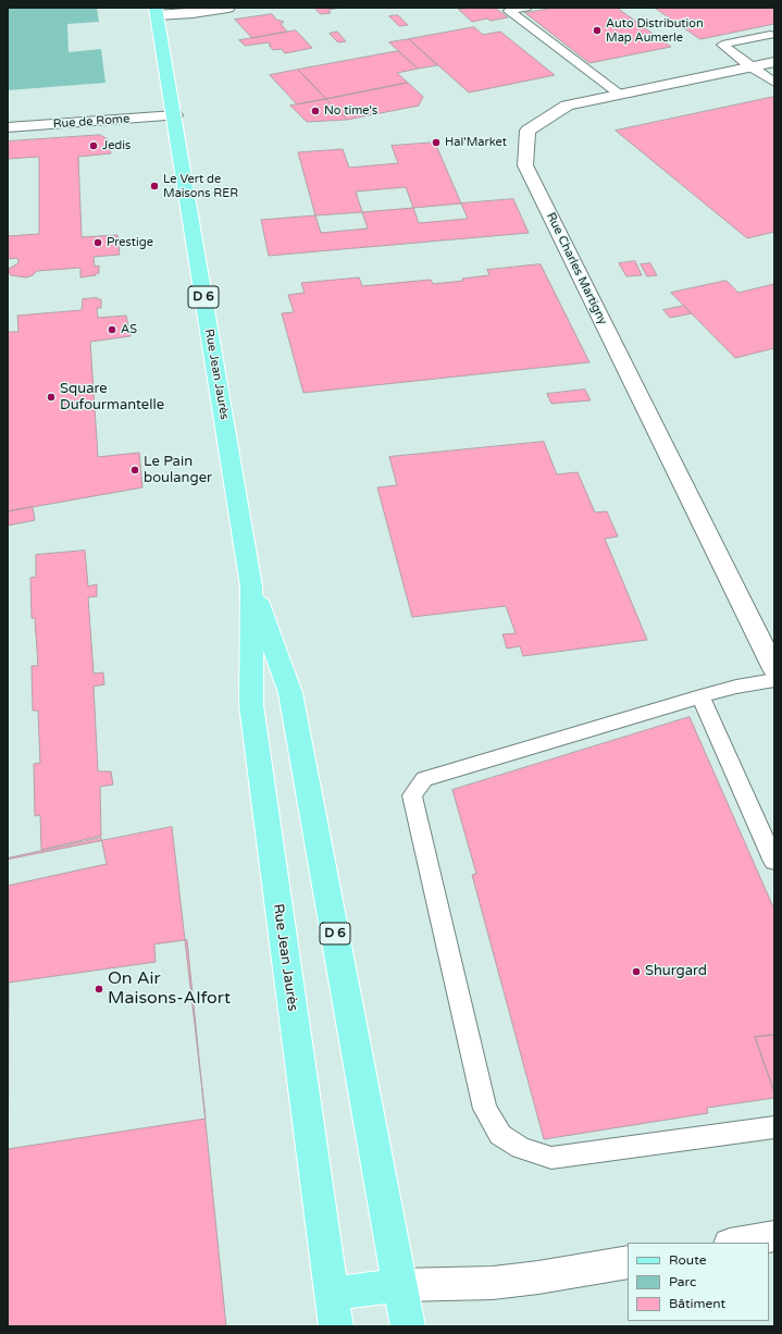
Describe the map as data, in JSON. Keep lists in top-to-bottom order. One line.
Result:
{"streets":{"main road":["D 6","Rue Jean Jaurès"],"street":["Rue de Rome","Rue Charles Martigny"]},"crossings":[["Rue de Rome","Rue Jean Jaurès"],["D 6","Rue Jean Jaurès"]],"places":["Auto Distribution Map Aumerle","No time's","Hal'Market","Jedis","Le Vert de Maisons RER","Prestige","AS","Square Dufourmantelle","Le Pain boulanger","Shurgard","On Air Maisons-Alfort"],"legend":["Route","Parc","Bâtiment"]}
